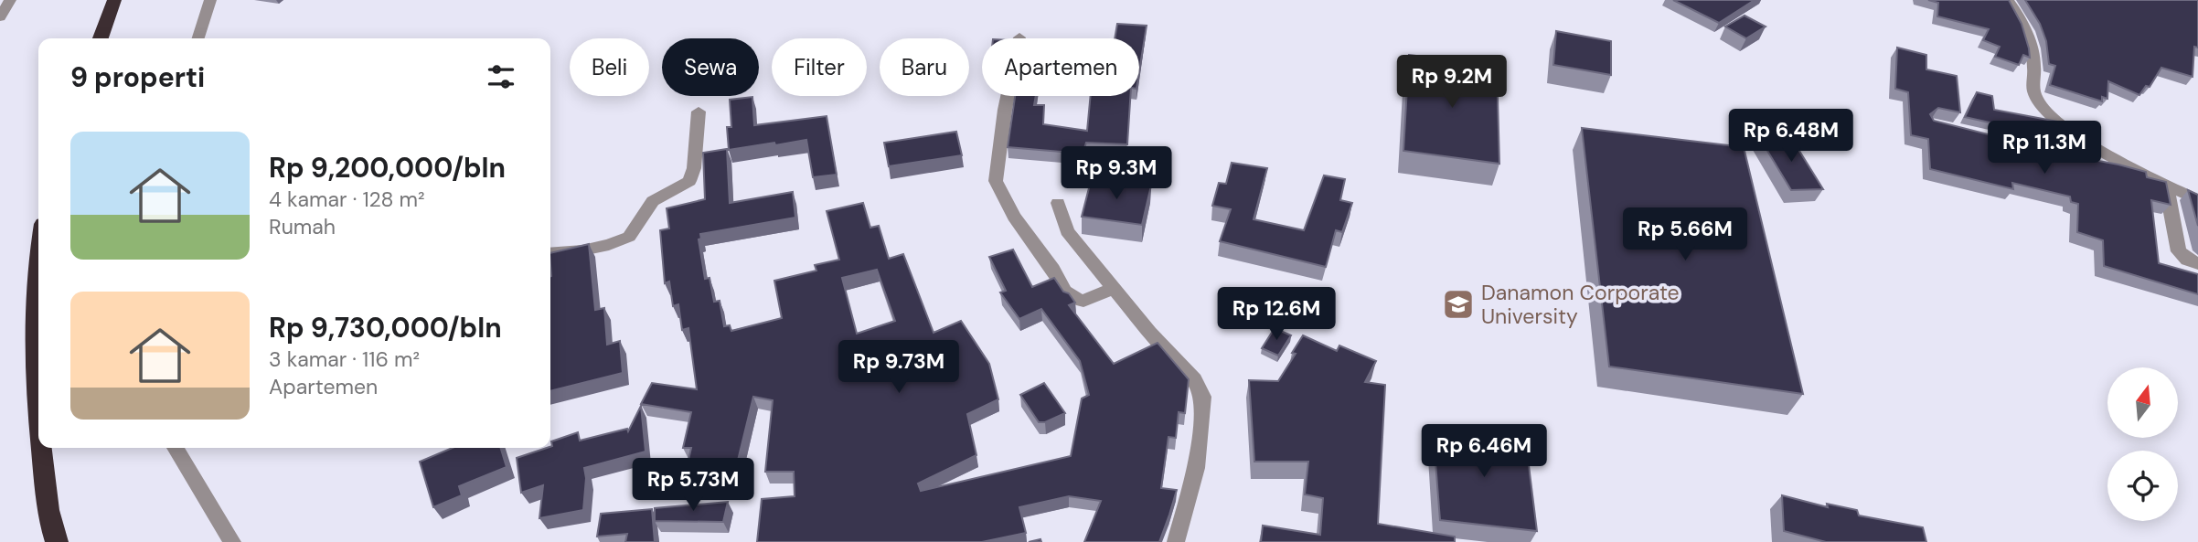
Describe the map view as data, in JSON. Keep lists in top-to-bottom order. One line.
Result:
{"places":{"school or university":["Danamon Corporate University"]},"north":"top","page":{"chip":["Beli","Sewa","Filter","Baru","Apartemen"],"heading":"9 properti","price":["Rp 9.2M","Rp 6.48M","Rp 11.3M","Rp 9.3M","Rp 5.66M","Rp 12.6M","Rp 9.73M","Rp 6.46M","Rp 5.73M"],"list":[{"name":"Rp 9,200,000/bln","note":"4 kamar · 128 m² · Rumah"},{"name":"Rp 9,730,000/bln","note":"3 kamar · 116 m² · Apartemen"}]}}
